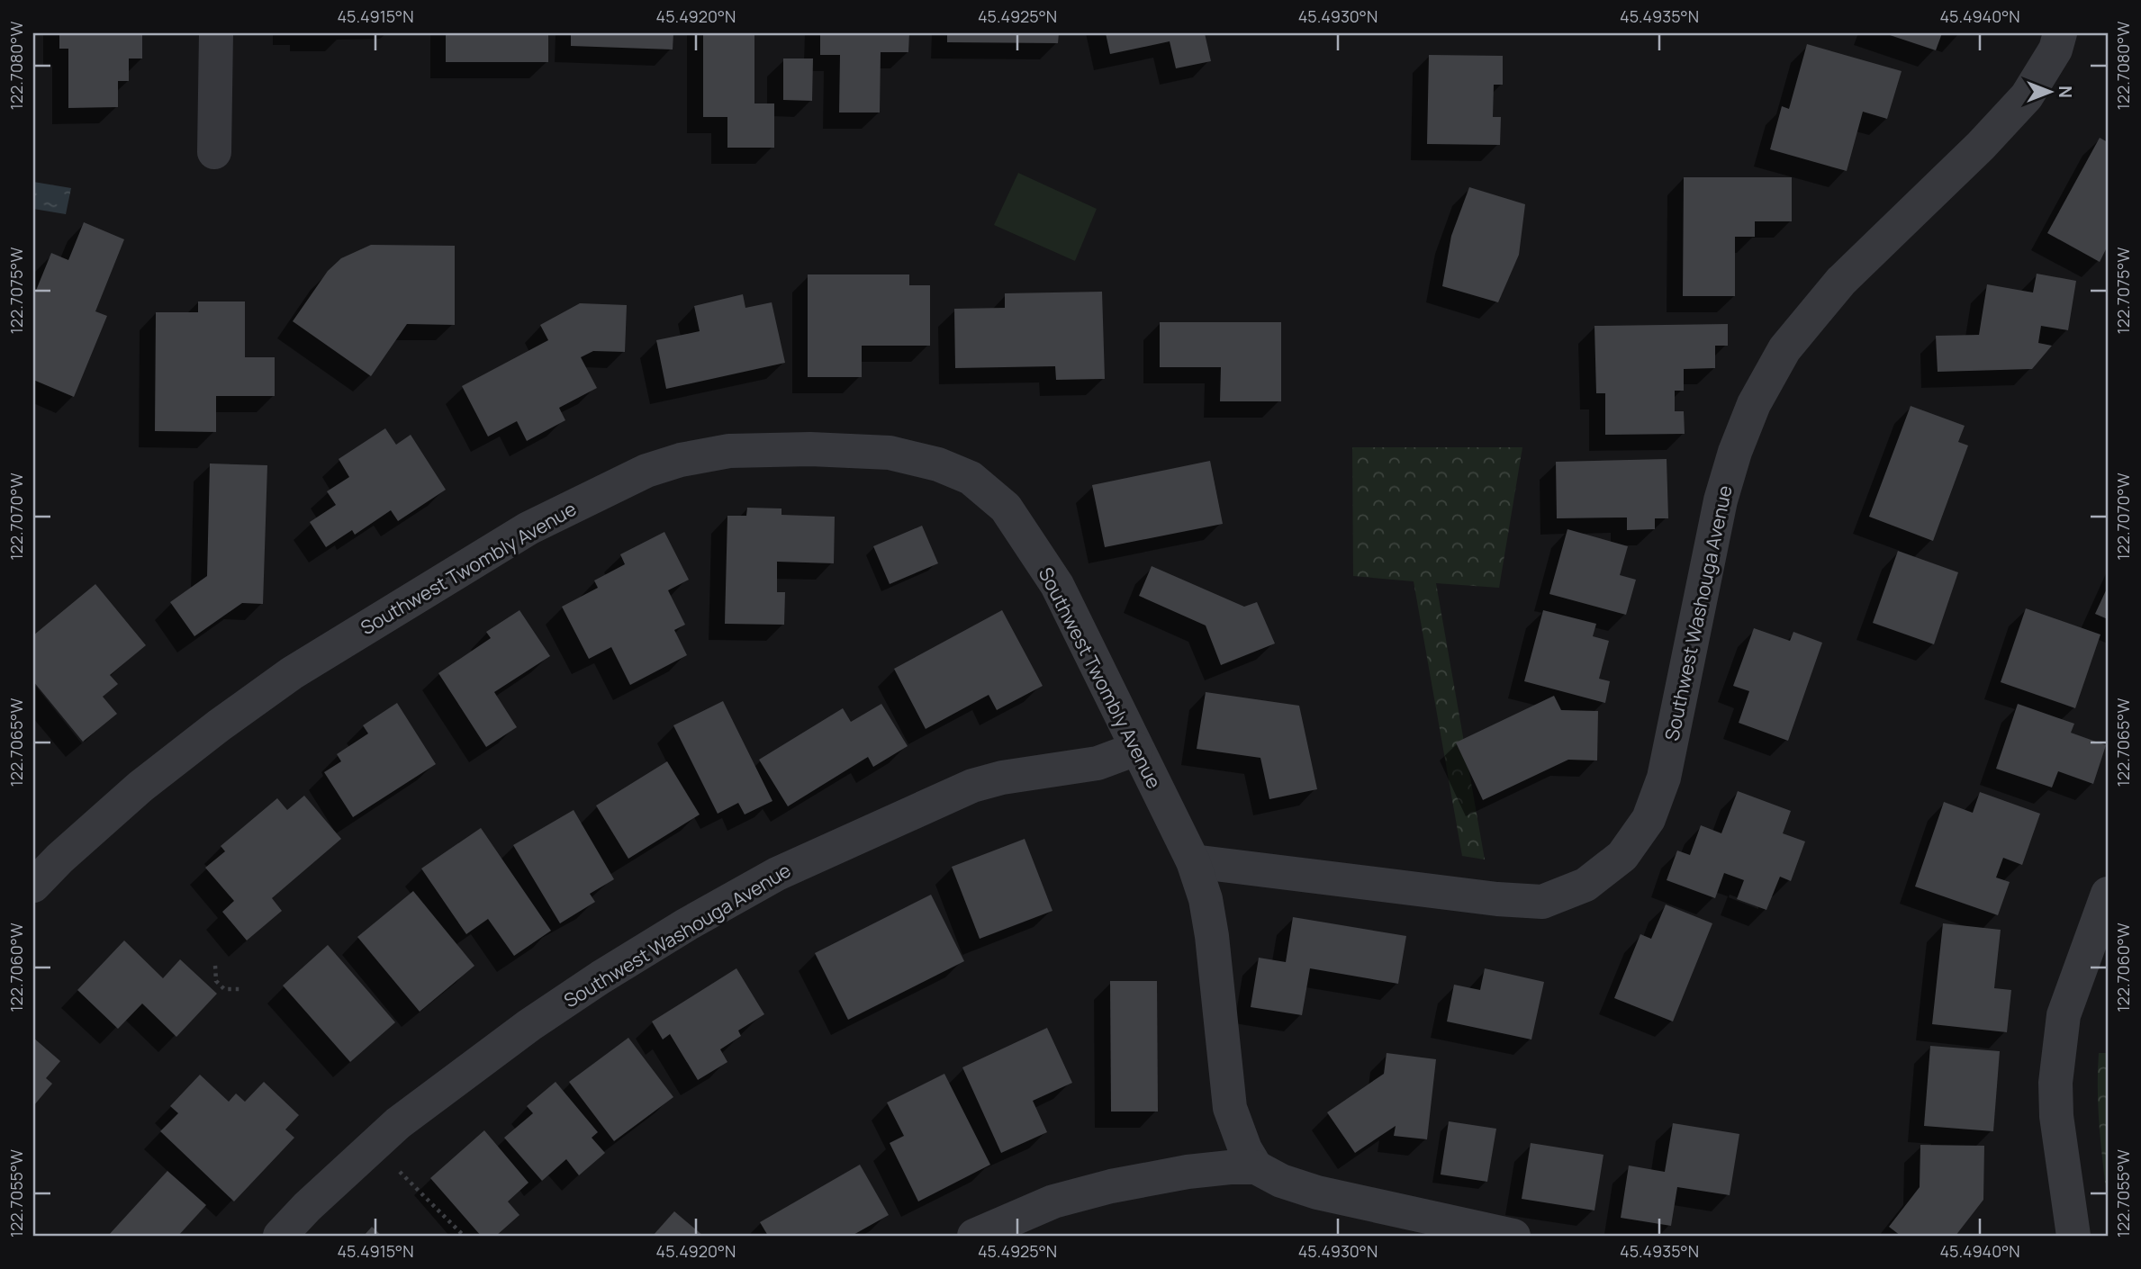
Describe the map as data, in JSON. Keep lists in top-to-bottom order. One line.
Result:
{"streets":{"street":["Southwest Twombly Avenue","Southwest Washouga Avenue"]},"crossings":[["Southwest Twombly Avenue","Southwest Washouga Avenue"]],"north":"right","coordinates":["45.4915°N","45.4920°N","45.4925°N","45.4930°N","45.4935°N","45.4940°N","122.7080°W","122.7075°W","122.7070°W","122.7065°W","122.7060°W","122.7055°W"]}
